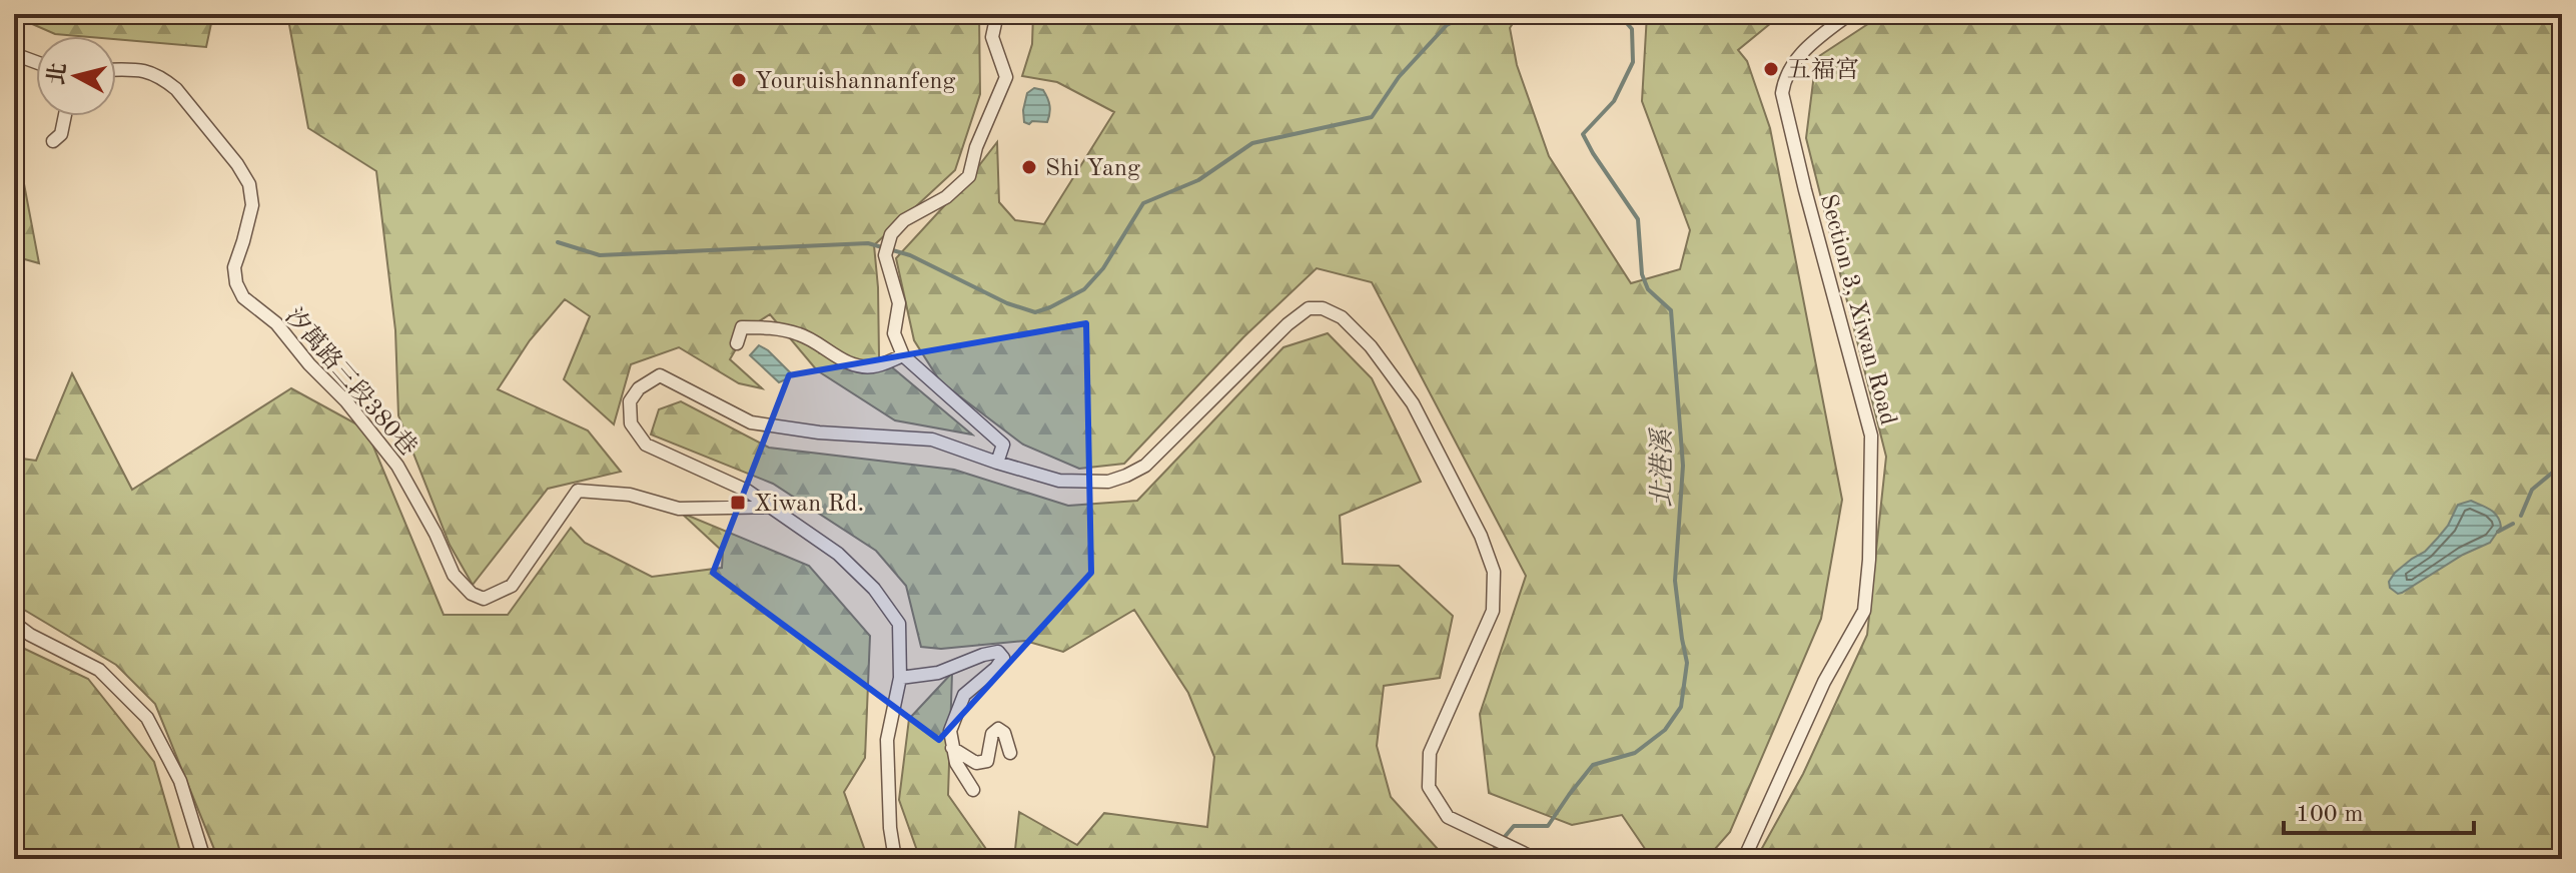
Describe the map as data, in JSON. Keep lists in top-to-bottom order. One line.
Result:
{"streets":{"street":["Section 3, Xiwan Road","汐萬路三段380巷"]},"water":["北港溪"],"places":{"other":["五福宮","Youruishannanfeng","Shi Yang"],"transit":["Xiwan Rd."]},"scale_bar":"100 m","north":"left"}
